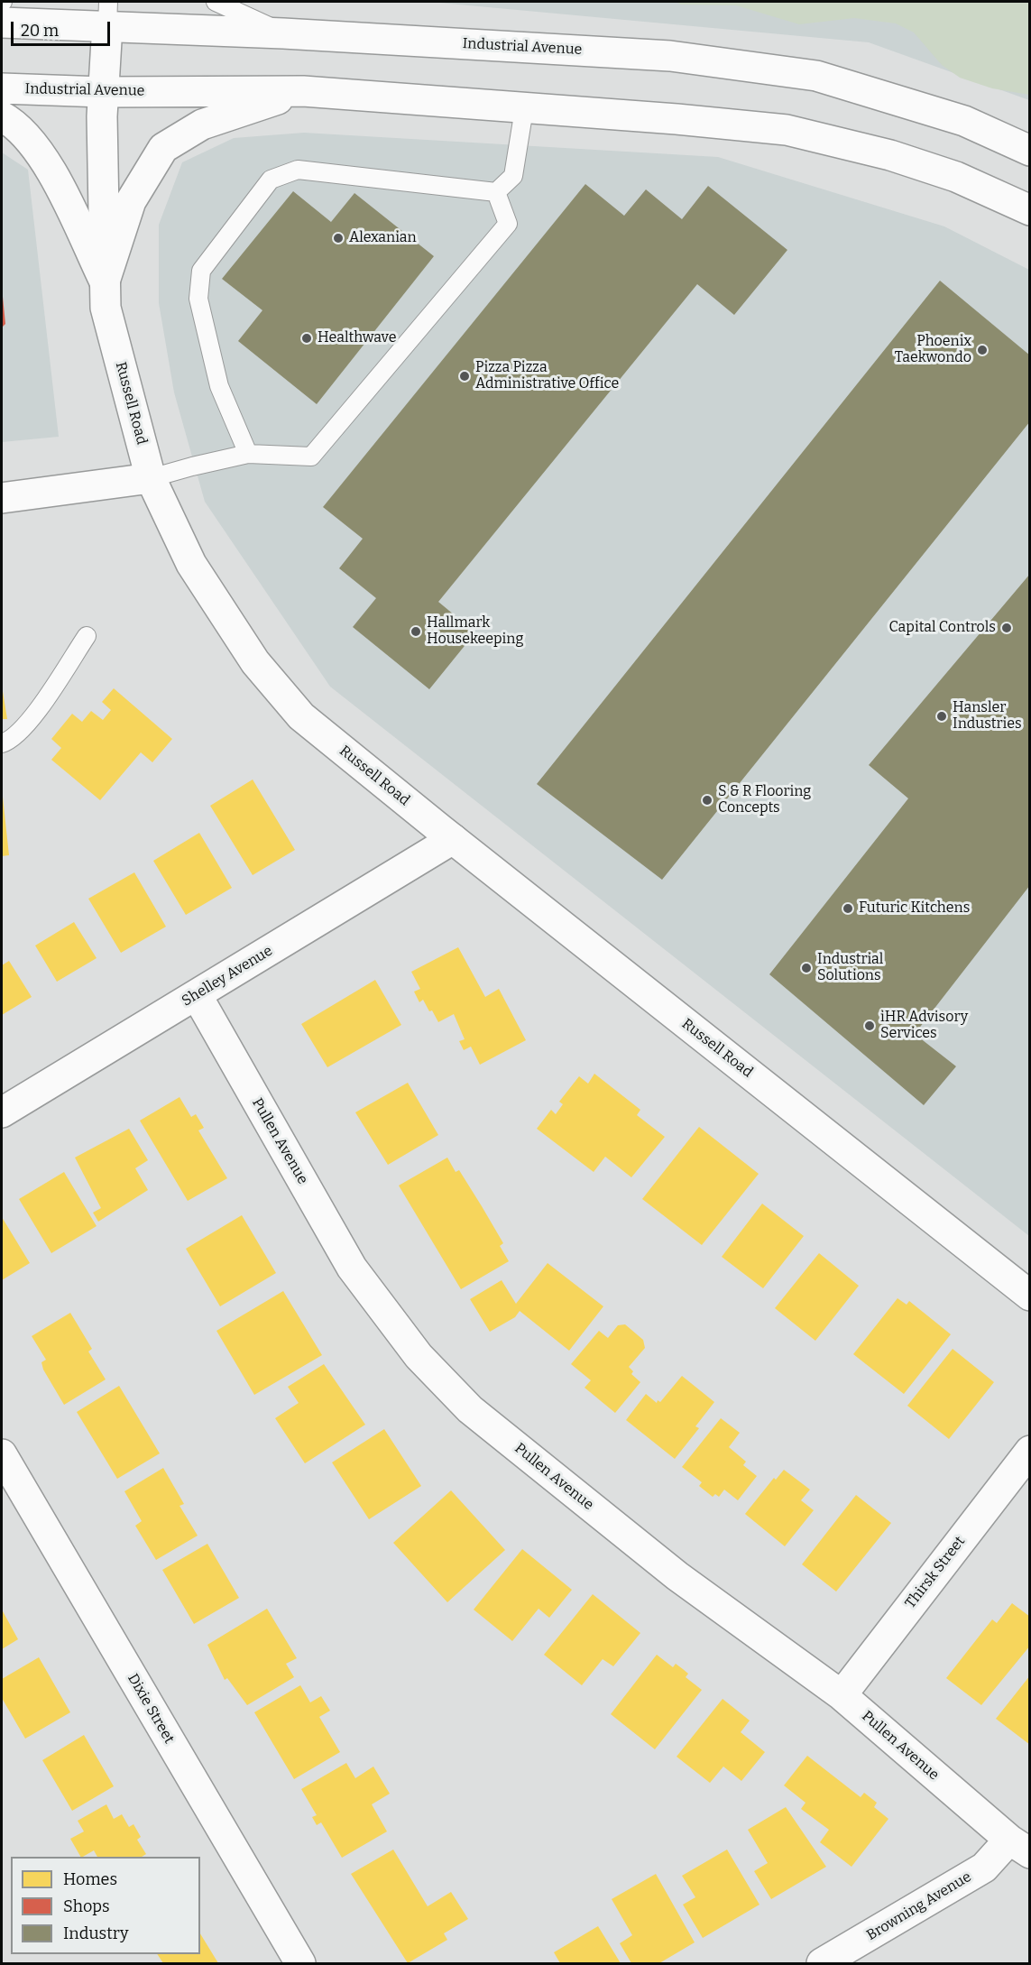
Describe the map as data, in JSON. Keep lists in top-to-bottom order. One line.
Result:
{"streets":{"street":["Industrial Avenue","Russell Road","Shelley Avenue","Pullen Avenue","Thirsk Street","Dixie Street","Browning Avenue"]},"crossings":[["Industrial Avenue","Russell Road"],["Russell Road","Shelley Avenue"],["Shelley Avenue","Pullen Avenue"],["Pullen Avenue","Thirsk Street"],["Pullen Avenue","Browning Avenue"]],"places":["Alexanian","Healthwave","Phoenix Taekwondo","Pizza Pizza Administrative Office","Capital Controls","Hallmark Housekeeping","Hansler Industries","S & R Flooring Concepts","Futuric Kitchens","Industrial Solutions","iHR Advisory Services"],"legend":["Homes","Shops","Industry"],"scale_bar":"20 m"}
